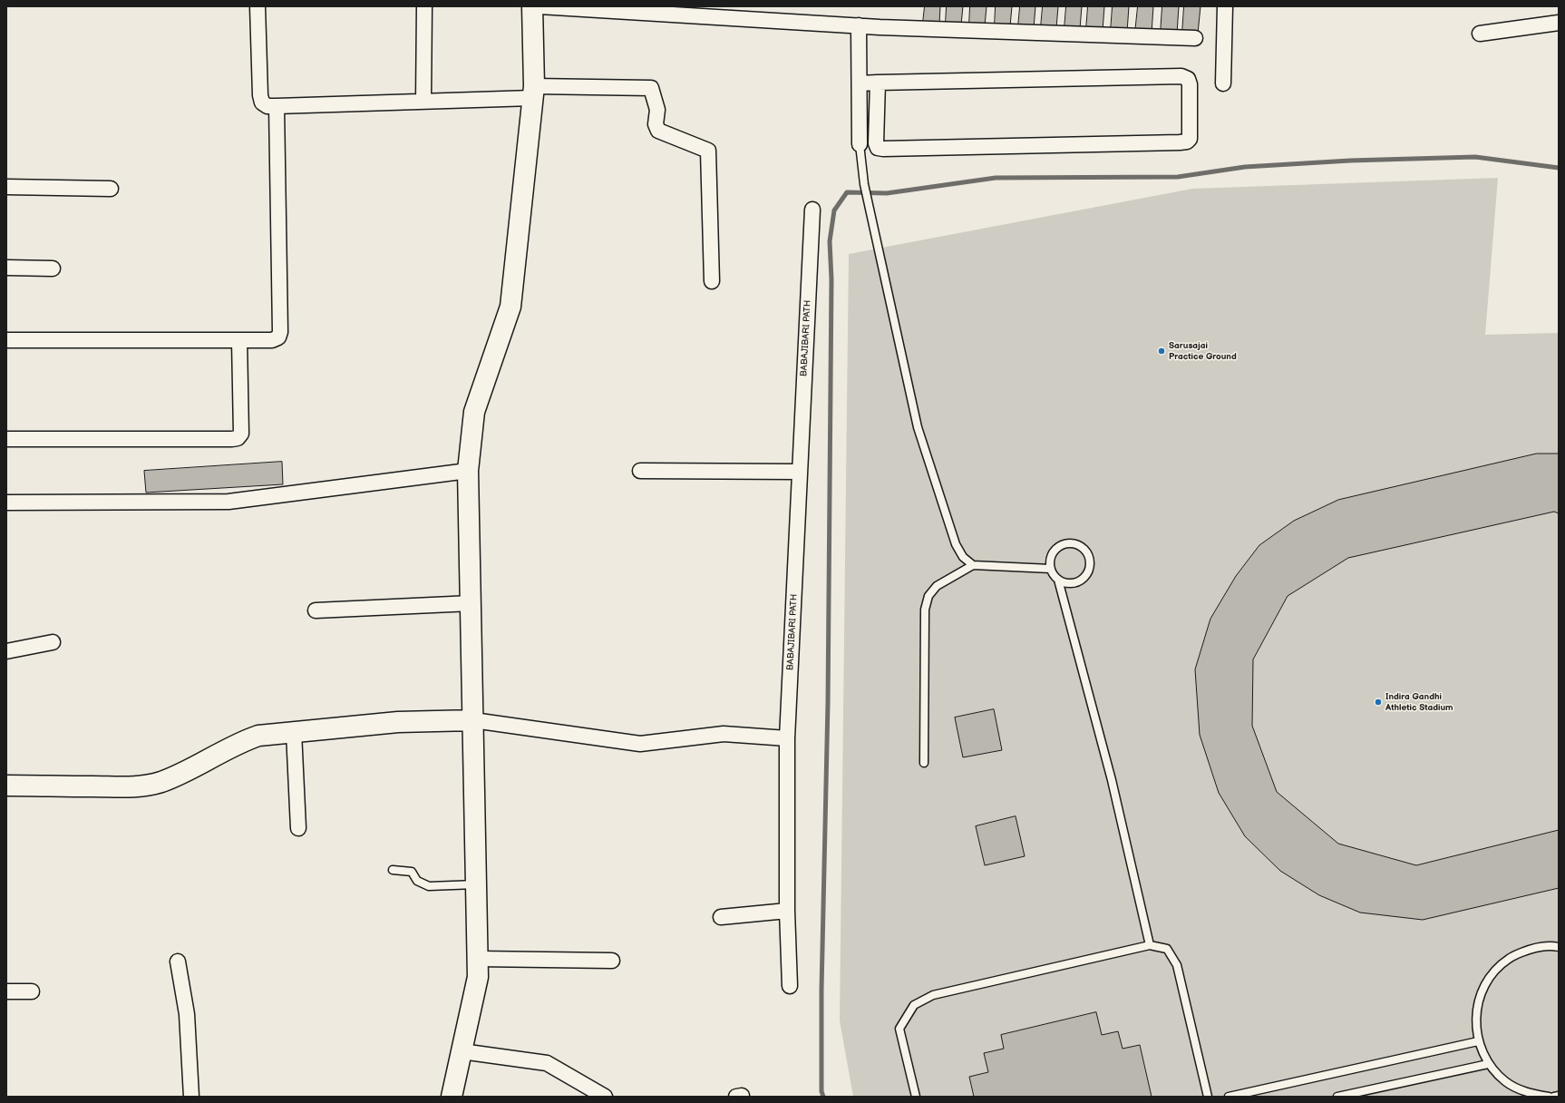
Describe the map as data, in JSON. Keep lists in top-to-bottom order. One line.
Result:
{"streets":{"street":["BABAJIBARI PATH"]},"places":["Sarusajai Practice Ground","Indira Gandhi Athletic Stadium"]}
